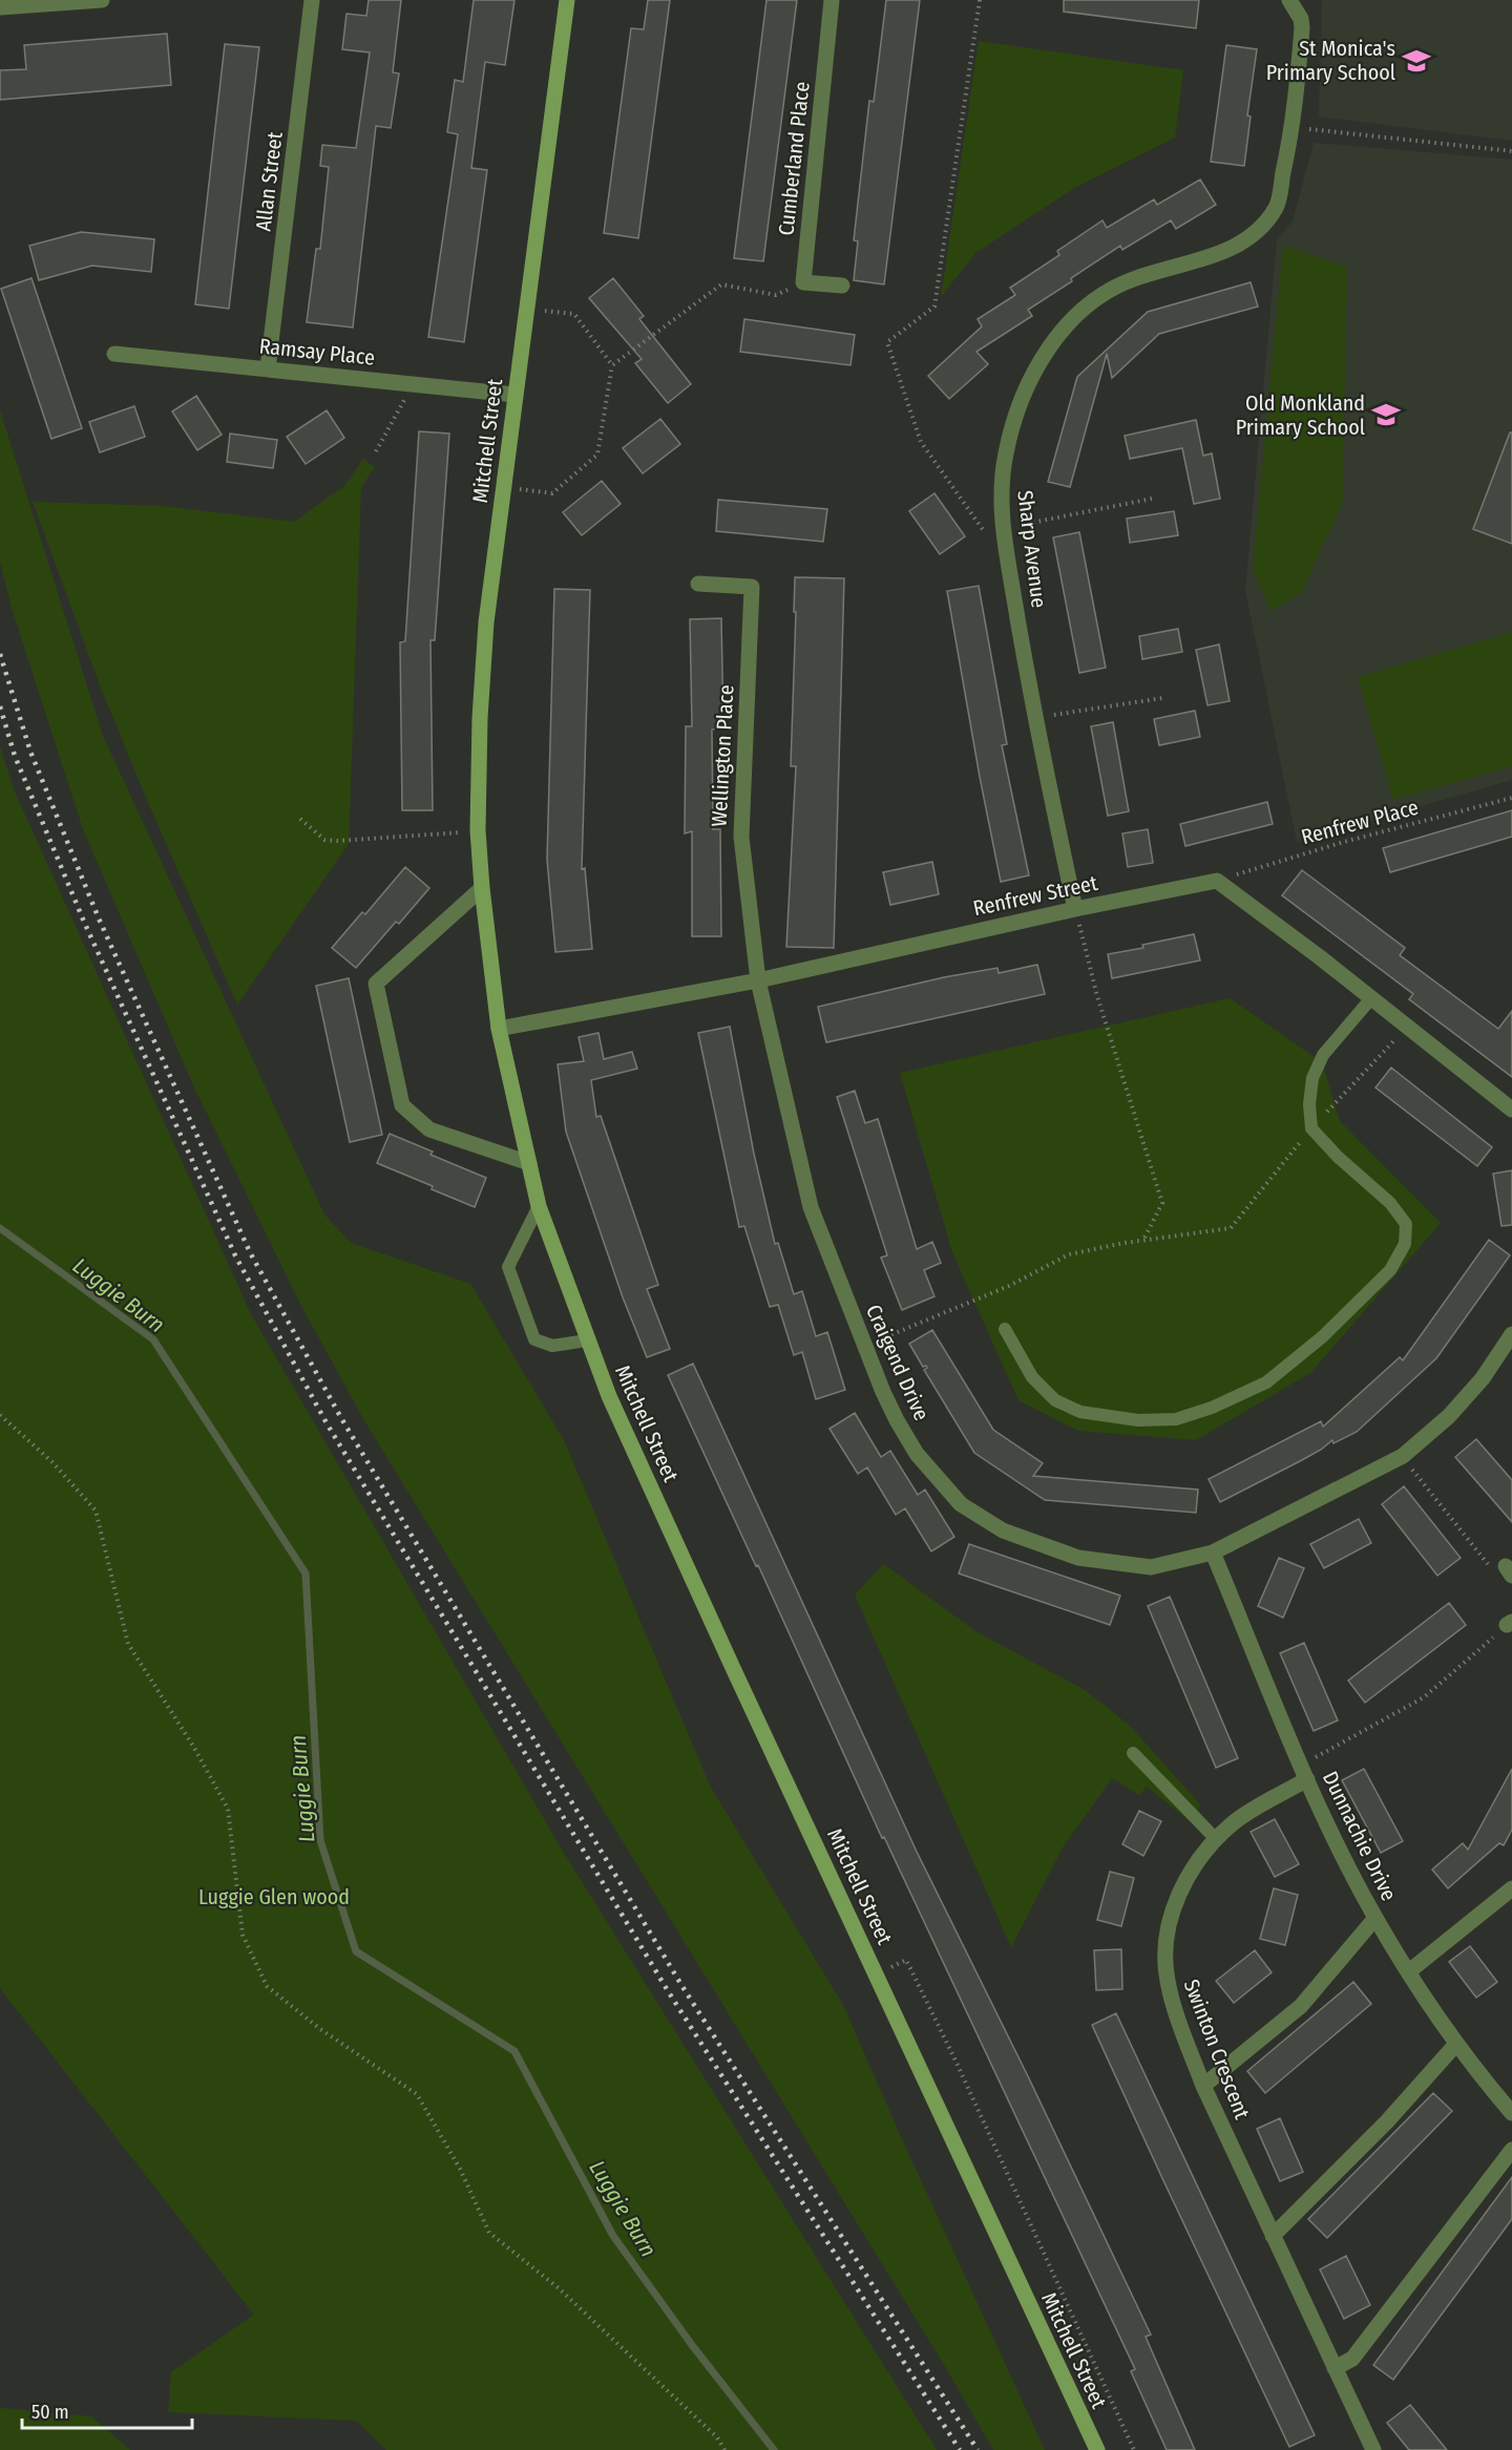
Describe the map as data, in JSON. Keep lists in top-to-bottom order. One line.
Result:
{"streets":{"street":["Cumberland Place","Allan Street","Ramsay Place","Mitchell Street","Sharp Avenue","Wellington Place","Renfrew Street","Craigend Drive","Dunnachie Drive","Swinton Crescent"],"path":["Renfrew Place"]},"crossings":[["Allan Street","Ramsay Place"],["Ramsay Place","Mitchell Street"],["Mitchell Street","Renfrew Street"],["Sharp Avenue","Renfrew Street"],["Wellington Place","Renfrew Street"],["Wellington Place","Craigend Drive"],["Renfrew Place","Renfrew Street"],["Renfrew Street","Craigend Drive"],["Craigend Drive","Dunnachie Drive"],["Dunnachie Drive","Swinton Crescent"]],"water":["Luggie Burn"],"parks":["Luggie Glen wood"],"places":{"school or university":["St Monica's Primary School","Old Monkland Primary School"]},"scale_bar":"50 m"}
